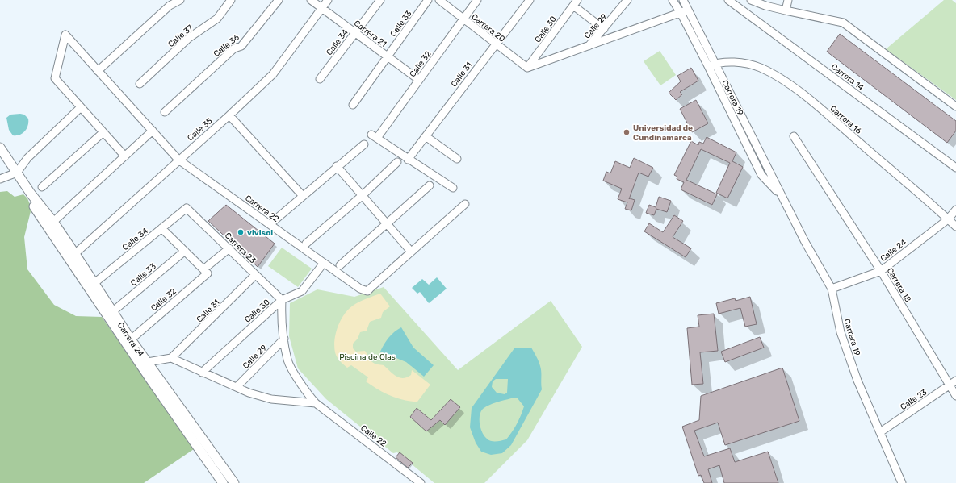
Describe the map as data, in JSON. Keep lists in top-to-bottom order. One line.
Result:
{"streets":{"main road":["Carrera 24"],"street":["Calle 33","Calle 29","Carrera 20","Calle 30","Carrera 21","Calle 37","Calle 34","Calle 36","Calle 32","Calle 31","Carrera 14","Carrera 19","Carrera 16","Calle 35","Carrera 22","Carrera 23","Calle 24","Carrera 18","Calle 23","Calle 22"]},"crossings":[["Calle 33","Carrera 21"],["Calle 33","Carrera 24"],["Calle 29","Calle 22"],["Carrera 20","Calle 30"],["Carrera 20","Calle 32"],["Carrera 20","Calle 31"],["Calle 30","Carrera 22"],["Calle 30","Carrera 23"],["Calle 30","Calle 22"],["Carrera 21","Calle 34"],["Carrera 21","Calle 32"],["Carrera 21","Calle 35"],["Calle 34","Carrera 23"],["Calle 34","Carrera 24"],["Calle 32","Calle 31"],["Calle 32","Carrera 23"],["Calle 32","Carrera 24"],["Calle 31","Carrera 23"],["Carrera 19","Carrera 16"],["Carrera 19","Calle 24"],["Carrera 19","Calle 23"],["Carrera 16","Calle 24"],["Calle 35","Carrera 22"],["Calle 35","Carrera 24"],["Carrera 23","Calle 22"],["Calle 24","Carrera 18"],["Carrera 18","Calle 23"]],"parks":["Piscina de Olas"],"places":["Universidad de Cundinamarca","vivisol"]}
